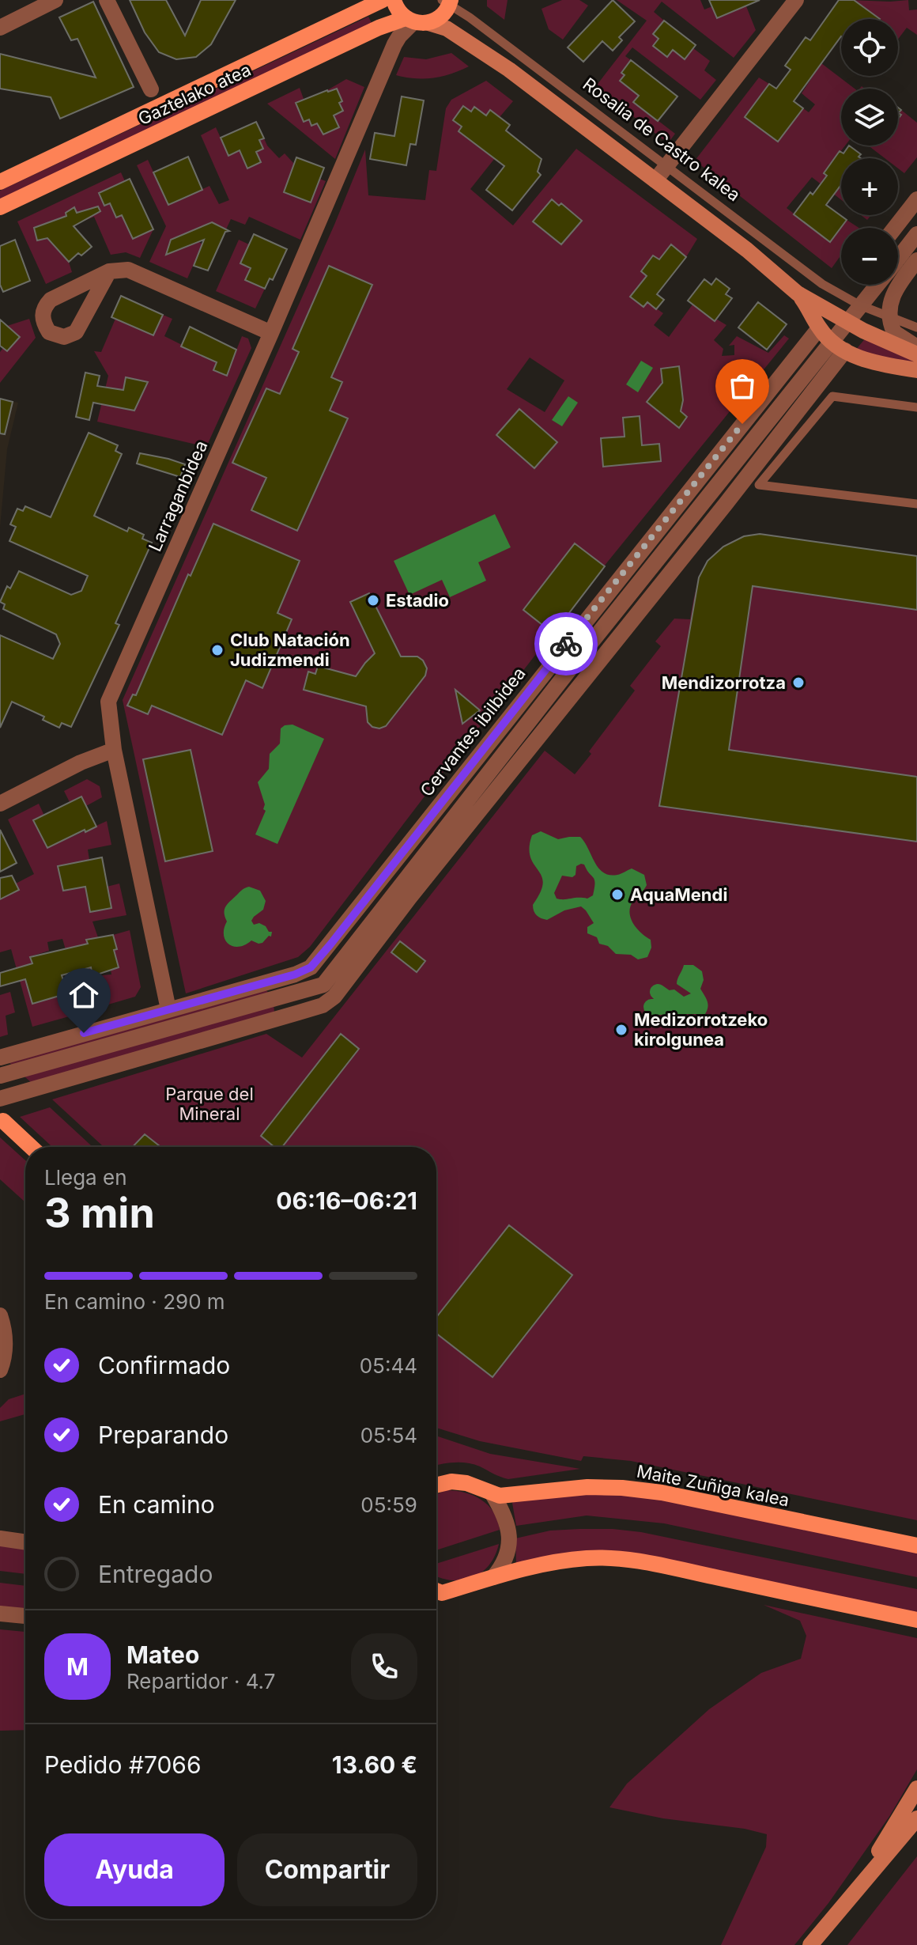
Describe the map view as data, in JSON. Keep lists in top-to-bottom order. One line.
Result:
{"streets":{"main road":["Gaztelako atea","Maite Zuñiga kalea"],"street":["Rosalia de Castro kalea","Larraganbidea","Cervantes ibilbidea"]},"crossings":[["Gaztelako atea","Rosalia de Castro kalea"],["Gaztelako atea","Larraganbidea"],["Rosalia de Castro kalea","Larraganbidea"],["Rosalia de Castro kalea","Cervantes ibilbidea"],["Larraganbidea","Cervantes ibilbidea"]],"parks":["Parque del Mineral"],"places":["Estadio","Club Natación Judizmendi","Mendizorrotza","AquaMendi","Medizorrotzeko kirolgunea"],"page":{"map_buttons":["+","−"],"heading":["3 min","Llega en","06:16–06:21"],"panel":["Mateo","Repartidor · 4.7","Pedido #7066","13.60 €"],"bar":"En camino · 290 m","list":[["Confirmado","05:44"],["Preparando","05:54"],["En camino","05:59"],"Entregado"],"round":"M","buttons":["Ayuda","Compartir"]}}
